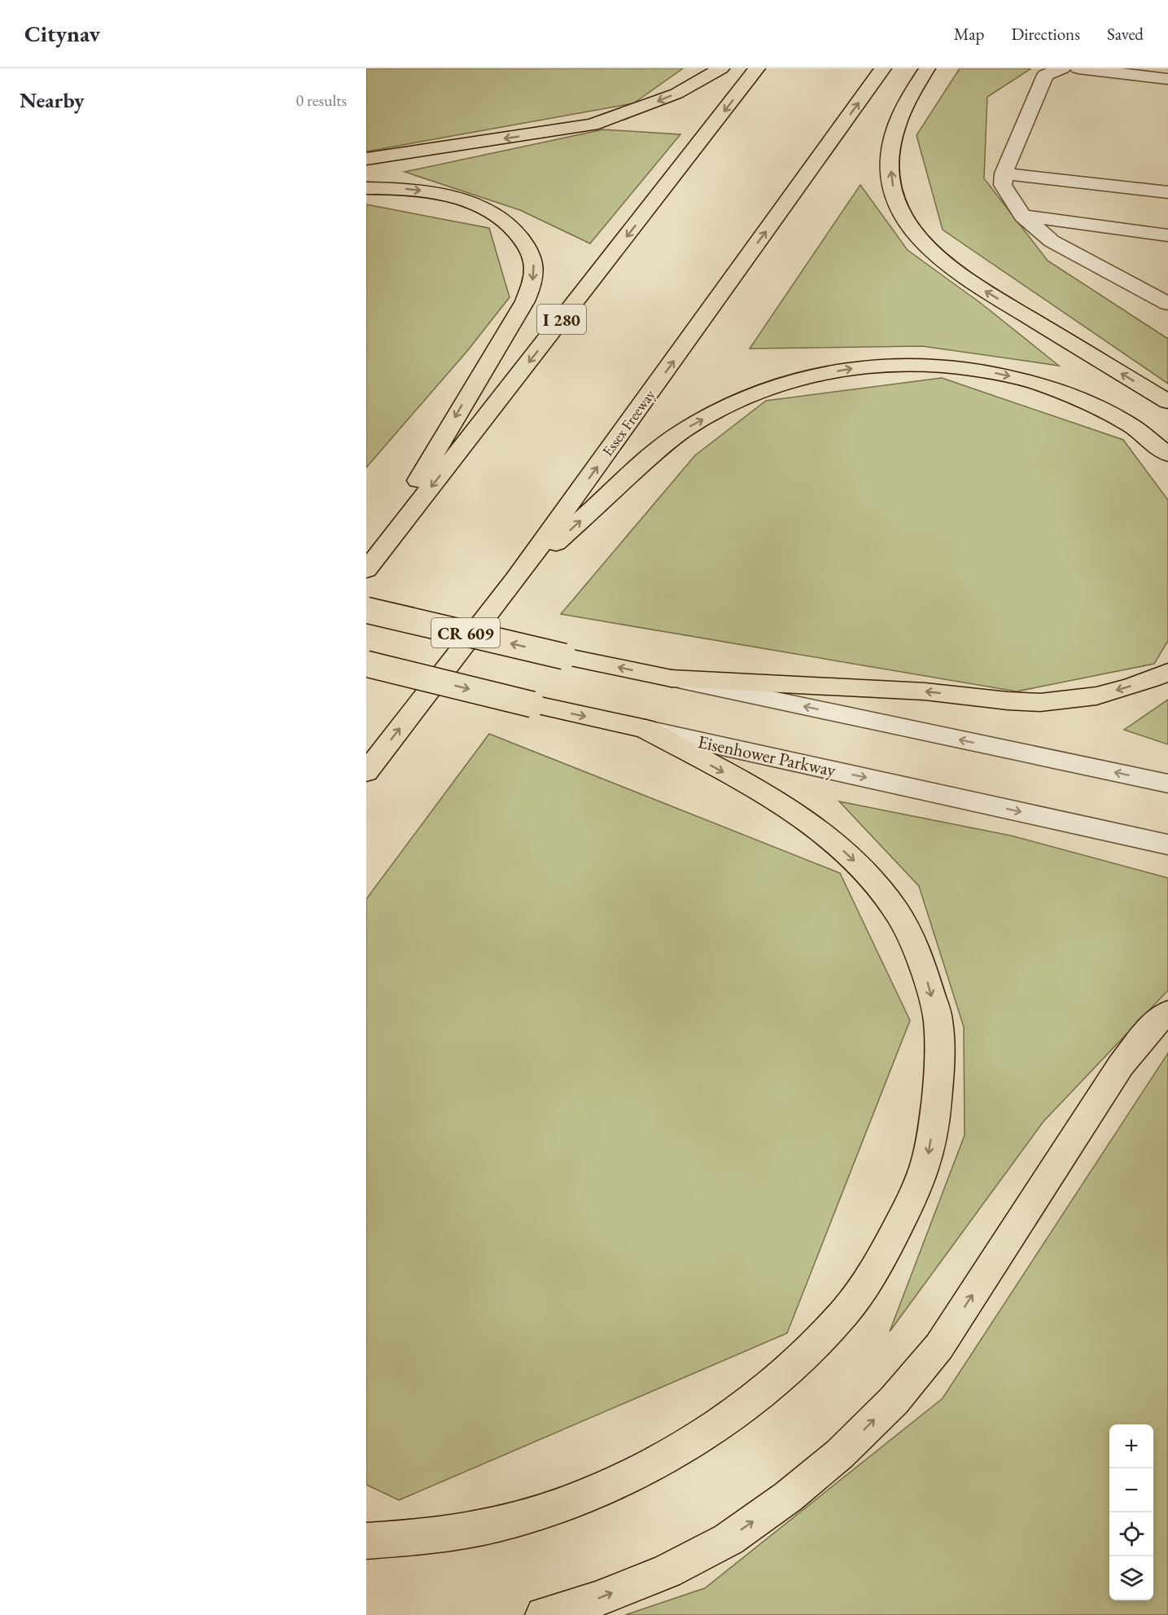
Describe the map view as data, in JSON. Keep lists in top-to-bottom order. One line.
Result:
{"streets":{"main road":["I 280","Essex Freeway","CR 609","Eisenhower Parkway"]},"page":{"header":"Citynav","nav":["Map","Directions","Saved"],"heading":["Nearby","0 results"],"map_buttons":["+","−"]}}
